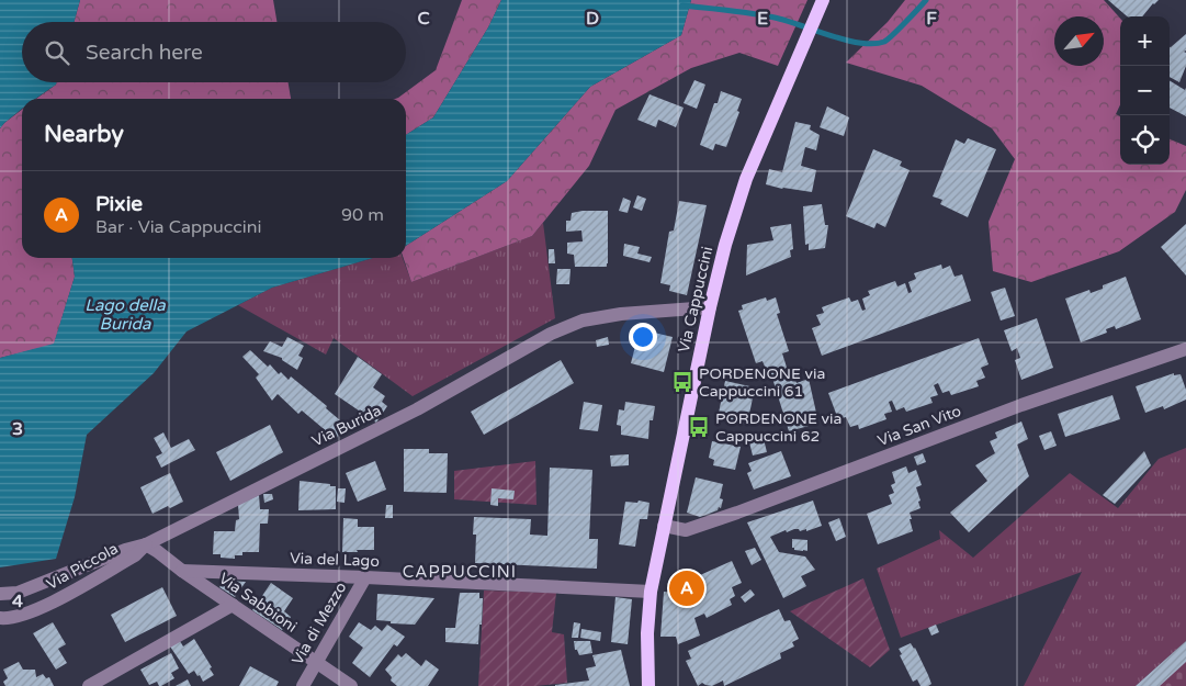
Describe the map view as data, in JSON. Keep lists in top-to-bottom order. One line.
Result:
{"streets":{"main road":["Via Cappuccini"],"street":["Via Burida","Via San Vito","Via del Lago","Via Piccola","Via Sabbioni","Via di Mezzo"]},"crossings":[["Via Cappuccini","Via Burida"],["Via Cappuccini","Via San Vito"],["Via Cappuccini","Via del Lago"],["Via Burida","Via Piccola"],["Via Burida","Via Sabbioni"],["Via del Lago","Via Sabbioni"],["Via del Lago","Via di Mezzo"],["Via Piccola","Via Sabbioni"],["Via Sabbioni","Via di Mezzo"]],"districts":["CAPPUCCINI"],"water":["Lago della Burida"],"places":{"bus stop":["PORDENONE via Cappuccini 61","PORDENONE via Cappuccini 62"]},"north":"top right","page":{"map_buttons":["+","−"],"search":"Search here","heading":"Nearby","list":[{"mark":"A","name":"Pixie","note":"Bar · Via Cappuccini","value":"90 m"}],"pins":"A"},"grid":{"columns":["C","D","E","F"],"rows":["3","4"]}}
